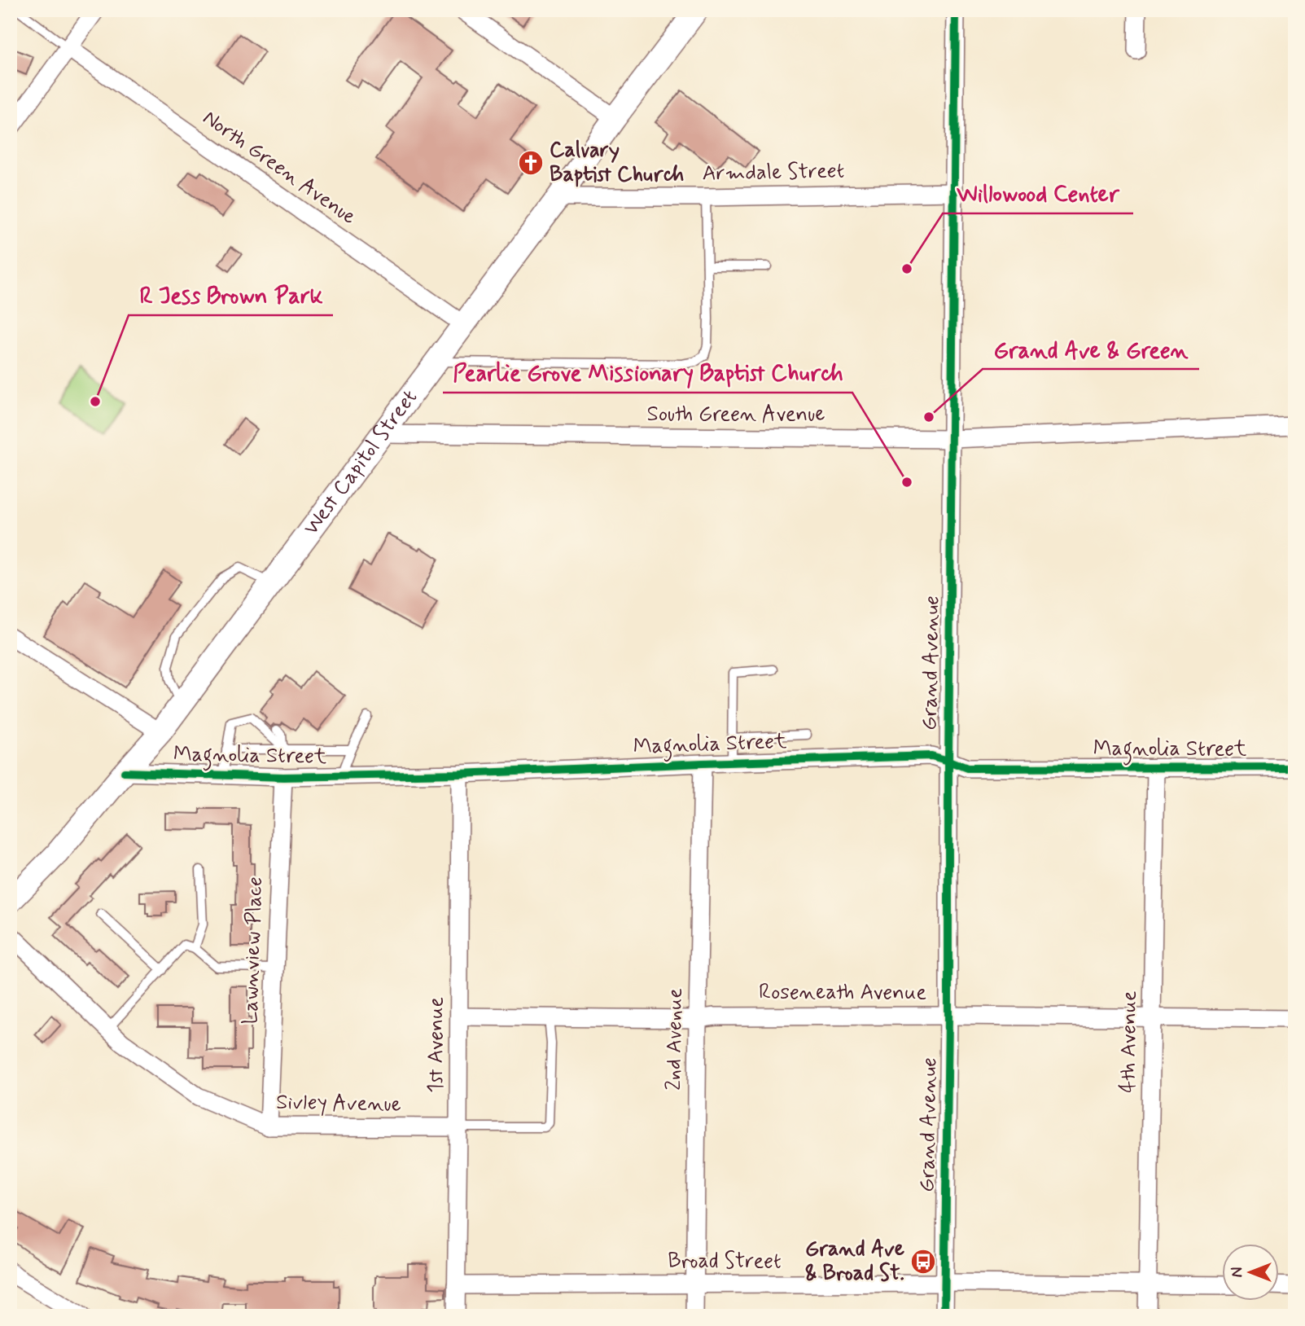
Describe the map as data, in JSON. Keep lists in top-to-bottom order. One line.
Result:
{"streets":{"main road":["West Capitol Street"],"street":["North Green Avenue","Armdale Street","South Green Avenue","Grand Avenue","Magnolia Street","Lawnview Place","Roseneath Avenue","2nd Avenue","4th Avenue","1st Avenue","Sivley Avenue","Broad Street"]},"crossings":[["North Green Avenue","West Capitol Street"],["Armdale Street","West Capitol Street"],["Armdale Street","Grand Avenue"],["South Green Avenue","West Capitol Street"],["South Green Avenue","Grand Avenue"],["West Capitol Street","Magnolia Street"],["Grand Avenue","Magnolia Street"],["Grand Avenue","Roseneath Avenue"],["Grand Avenue","Broad Street"],["Magnolia Street","Lawnview Place"],["Magnolia Street","2nd Avenue"],["Magnolia Street","4th Avenue"],["Magnolia Street","1st Avenue"],["Lawnview Place","Sivley Avenue"],["Roseneath Avenue","2nd Avenue"],["Roseneath Avenue","4th Avenue"],["Roseneath Avenue","1st Avenue"],["2nd Avenue","Broad Street"],["4th Avenue","Broad Street"],["1st Avenue","Sivley Avenue"],["1st Avenue","Broad Street"]],"places":{"church":["Calvary Baptist Church"],"other":["Willowood Center","R Jess Brown Park","Grand Ave & Green","Pearlie Grove Missionary Baptist Church"],"bus stop":["Grand Ave & Broad St."]},"north":"left"}
